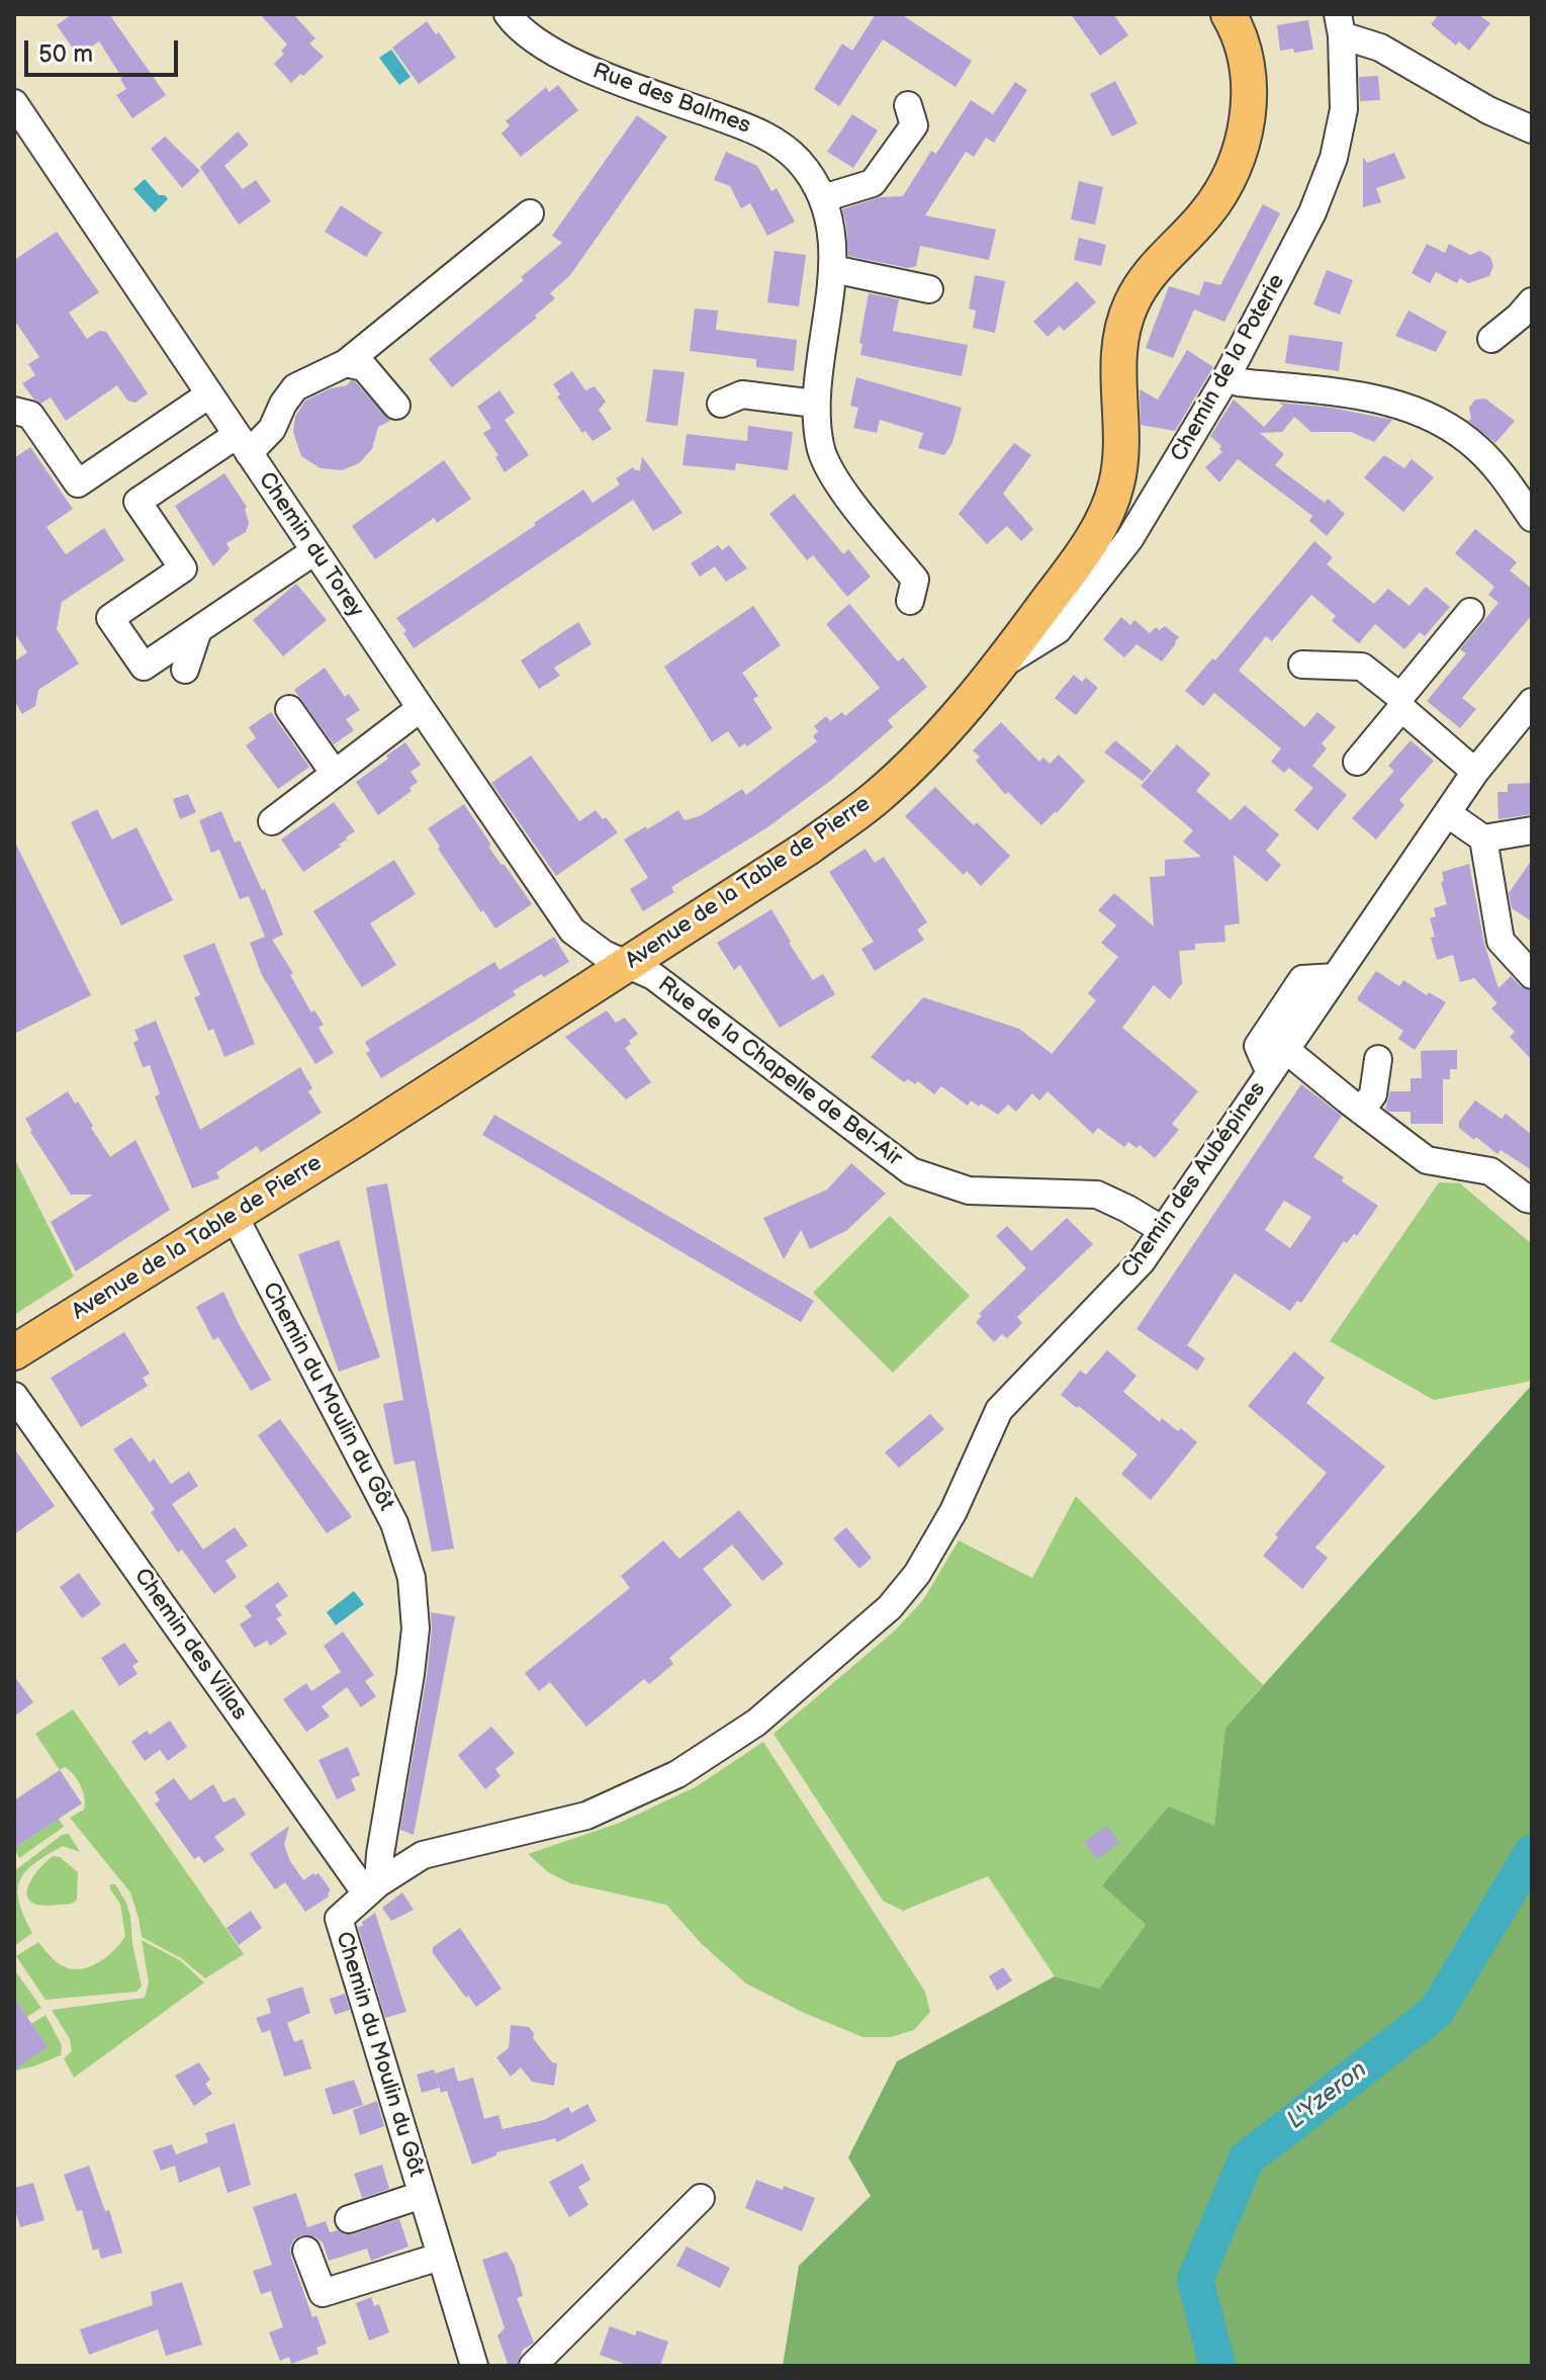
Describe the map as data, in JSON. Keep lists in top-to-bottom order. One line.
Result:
{"streets":{"main road":["Avenue de la Table de Pierre"],"street":["Rue des Balmes","Chemin de la Poterie","Chemin du Torey","Rue de la Chapelle de Bel-Air","Chemin des Aubépines","Chemin du Moulin du Gôt","Chemin des Villas"]},"crossings":[["Chemin de la Poterie","Avenue de la Table de Pierre"],["Chemin du Torey","Avenue de la Table de Pierre"],["Chemin du Torey","Rue de la Chapelle de Bel-Air"],["Avenue de la Table de Pierre","Rue de la Chapelle de Bel-Air"],["Avenue de la Table de Pierre","Chemin du Moulin du Gôt"],["Rue de la Chapelle de Bel-Air","Chemin des Aubépines"],["Chemin des Aubépines","Chemin du Moulin du Gôt"],["Chemin des Aubépines","Chemin des Villas"],["Chemin du Moulin du Gôt","Chemin des Villas"]],"water":["L'Yzeron"],"scale_bar":"50 m"}
